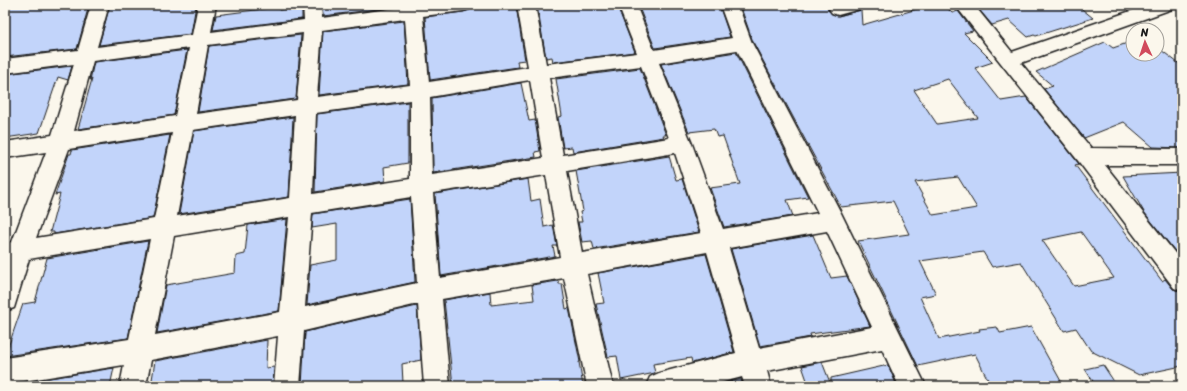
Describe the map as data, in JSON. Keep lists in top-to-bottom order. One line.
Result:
{"north":"top"}
